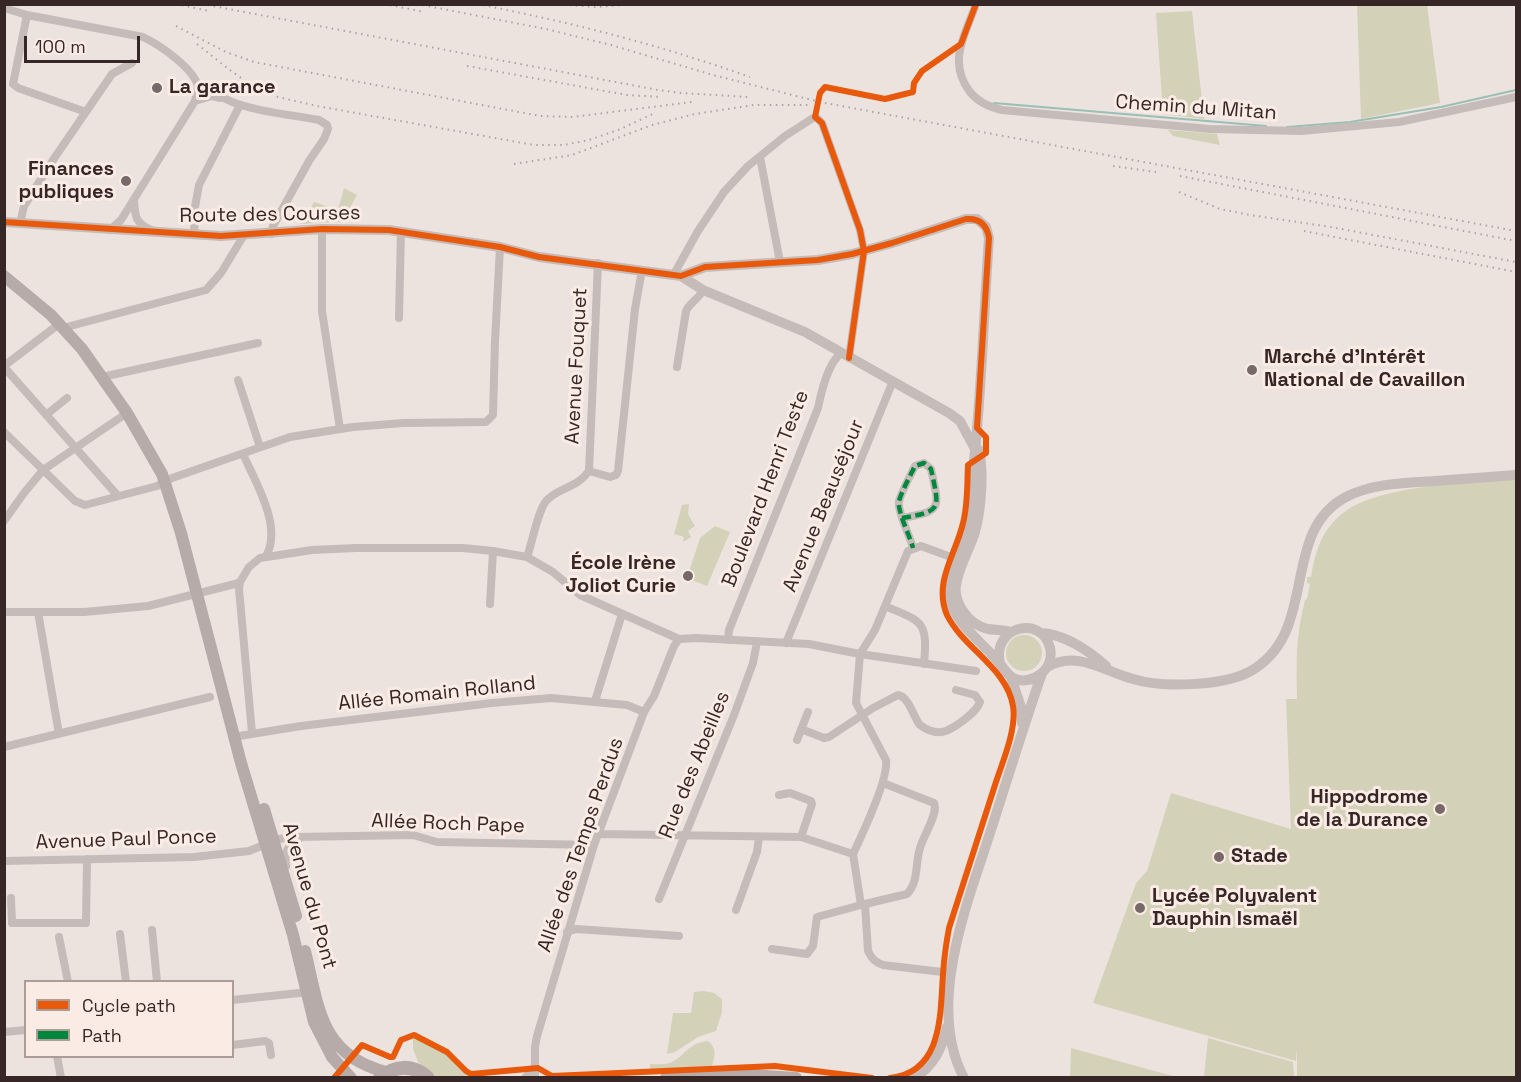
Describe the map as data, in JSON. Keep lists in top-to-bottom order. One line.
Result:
{"streets":{"main road":["Avenue du Pont"],"street":["Chemin du Mitan","Route des Courses","Avenue Fouquet","Boulevard Henri Teste","Avenue Beauséjour","Allée Romain Rolland","Rue des Abeilles","Allée Roch Pape","Avenue Paul Ponce","Allée des Temps Perdus"]},"crossings":[["Route des Courses","Avenue Fouquet"],["Allée Romain Rolland","Allée des Temps Perdus"],["Allée Romain Rolland","Avenue du Pont"],["Allée Roch Pape","Avenue Paul Ponce"],["Allée Roch Pape","Allée des Temps Perdus"],["Allée Roch Pape","Avenue du Pont"],["Avenue Paul Ponce","Avenue du Pont"]],"places":["La garance","Finances publiques","Marché d'Intérêt National de Cavaillon","École Irène Joliot Curie","Hippodrome de la Durance","Stade","Lycée Polyvalent Dauphin Ismaël"],"legend":["Cycle path","Path"],"scale_bar":"100 m"}
